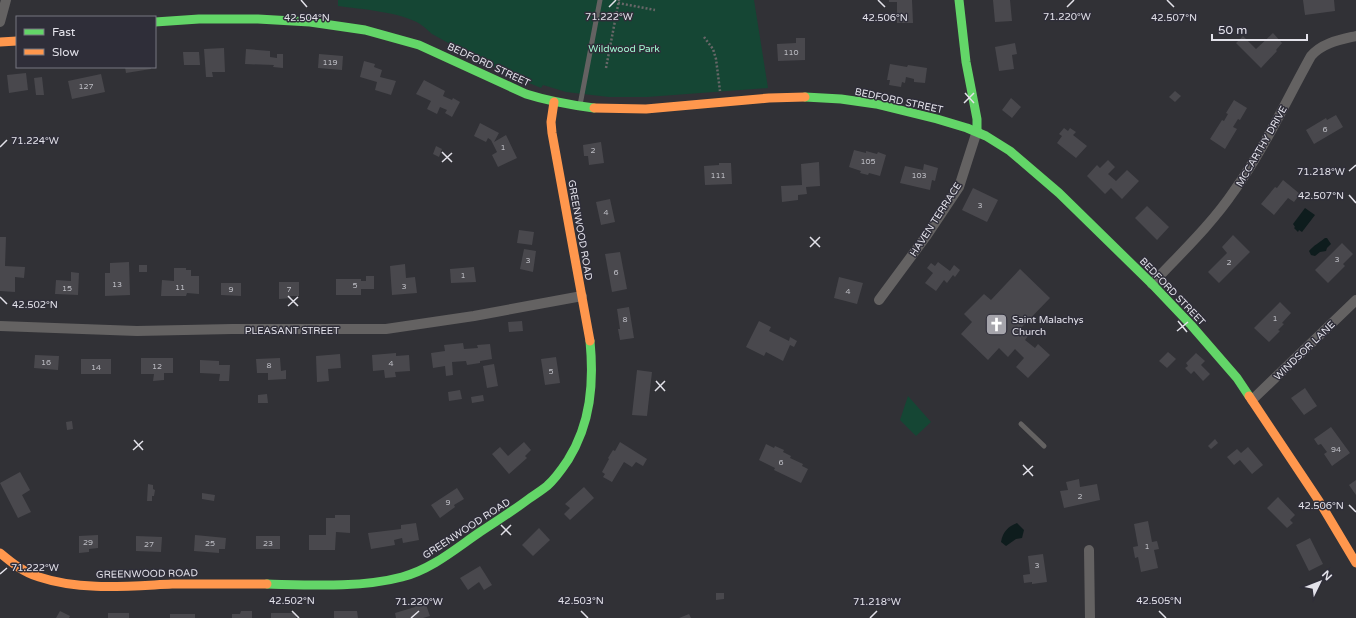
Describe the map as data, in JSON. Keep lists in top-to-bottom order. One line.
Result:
{"streets":{"main road":["BEDFORD STREET","GREENWOOD ROAD"],"street":["MCCARTHY DRIVE","HAVEN TERRACE","PLEASANT STREET","WINDSOR LANE"]},"crossings":[["BEDFORD STREET","MCCARTHY DRIVE"],["BEDFORD STREET","HAVEN TERRACE"],["BEDFORD STREET","GREENWOOD ROAD"],["BEDFORD STREET","WINDSOR LANE"],["GREENWOOD ROAD","PLEASANT STREET"]],"parks":["Wildwood Park"],"places":{"church":["Saint Malachys Church"]},"house_numbers":["110","119","127","6","1","2","105","111","103","3","4","3","3","2","6","1","13","5","3","11","15","9","7","4","1","8","16","4","8","12","14","5","94","6","2","9","29","25","23","27","1","3"],"legend":["Fast","Slow"],"scale_bar":"50 m","north":"top right","coordinates":["71.222°W","71.220°W","42.504°N","42.506°N","42.507°N","71.224°W","71.218°W","42.502°N","42.503°N","42.505°N"]}
